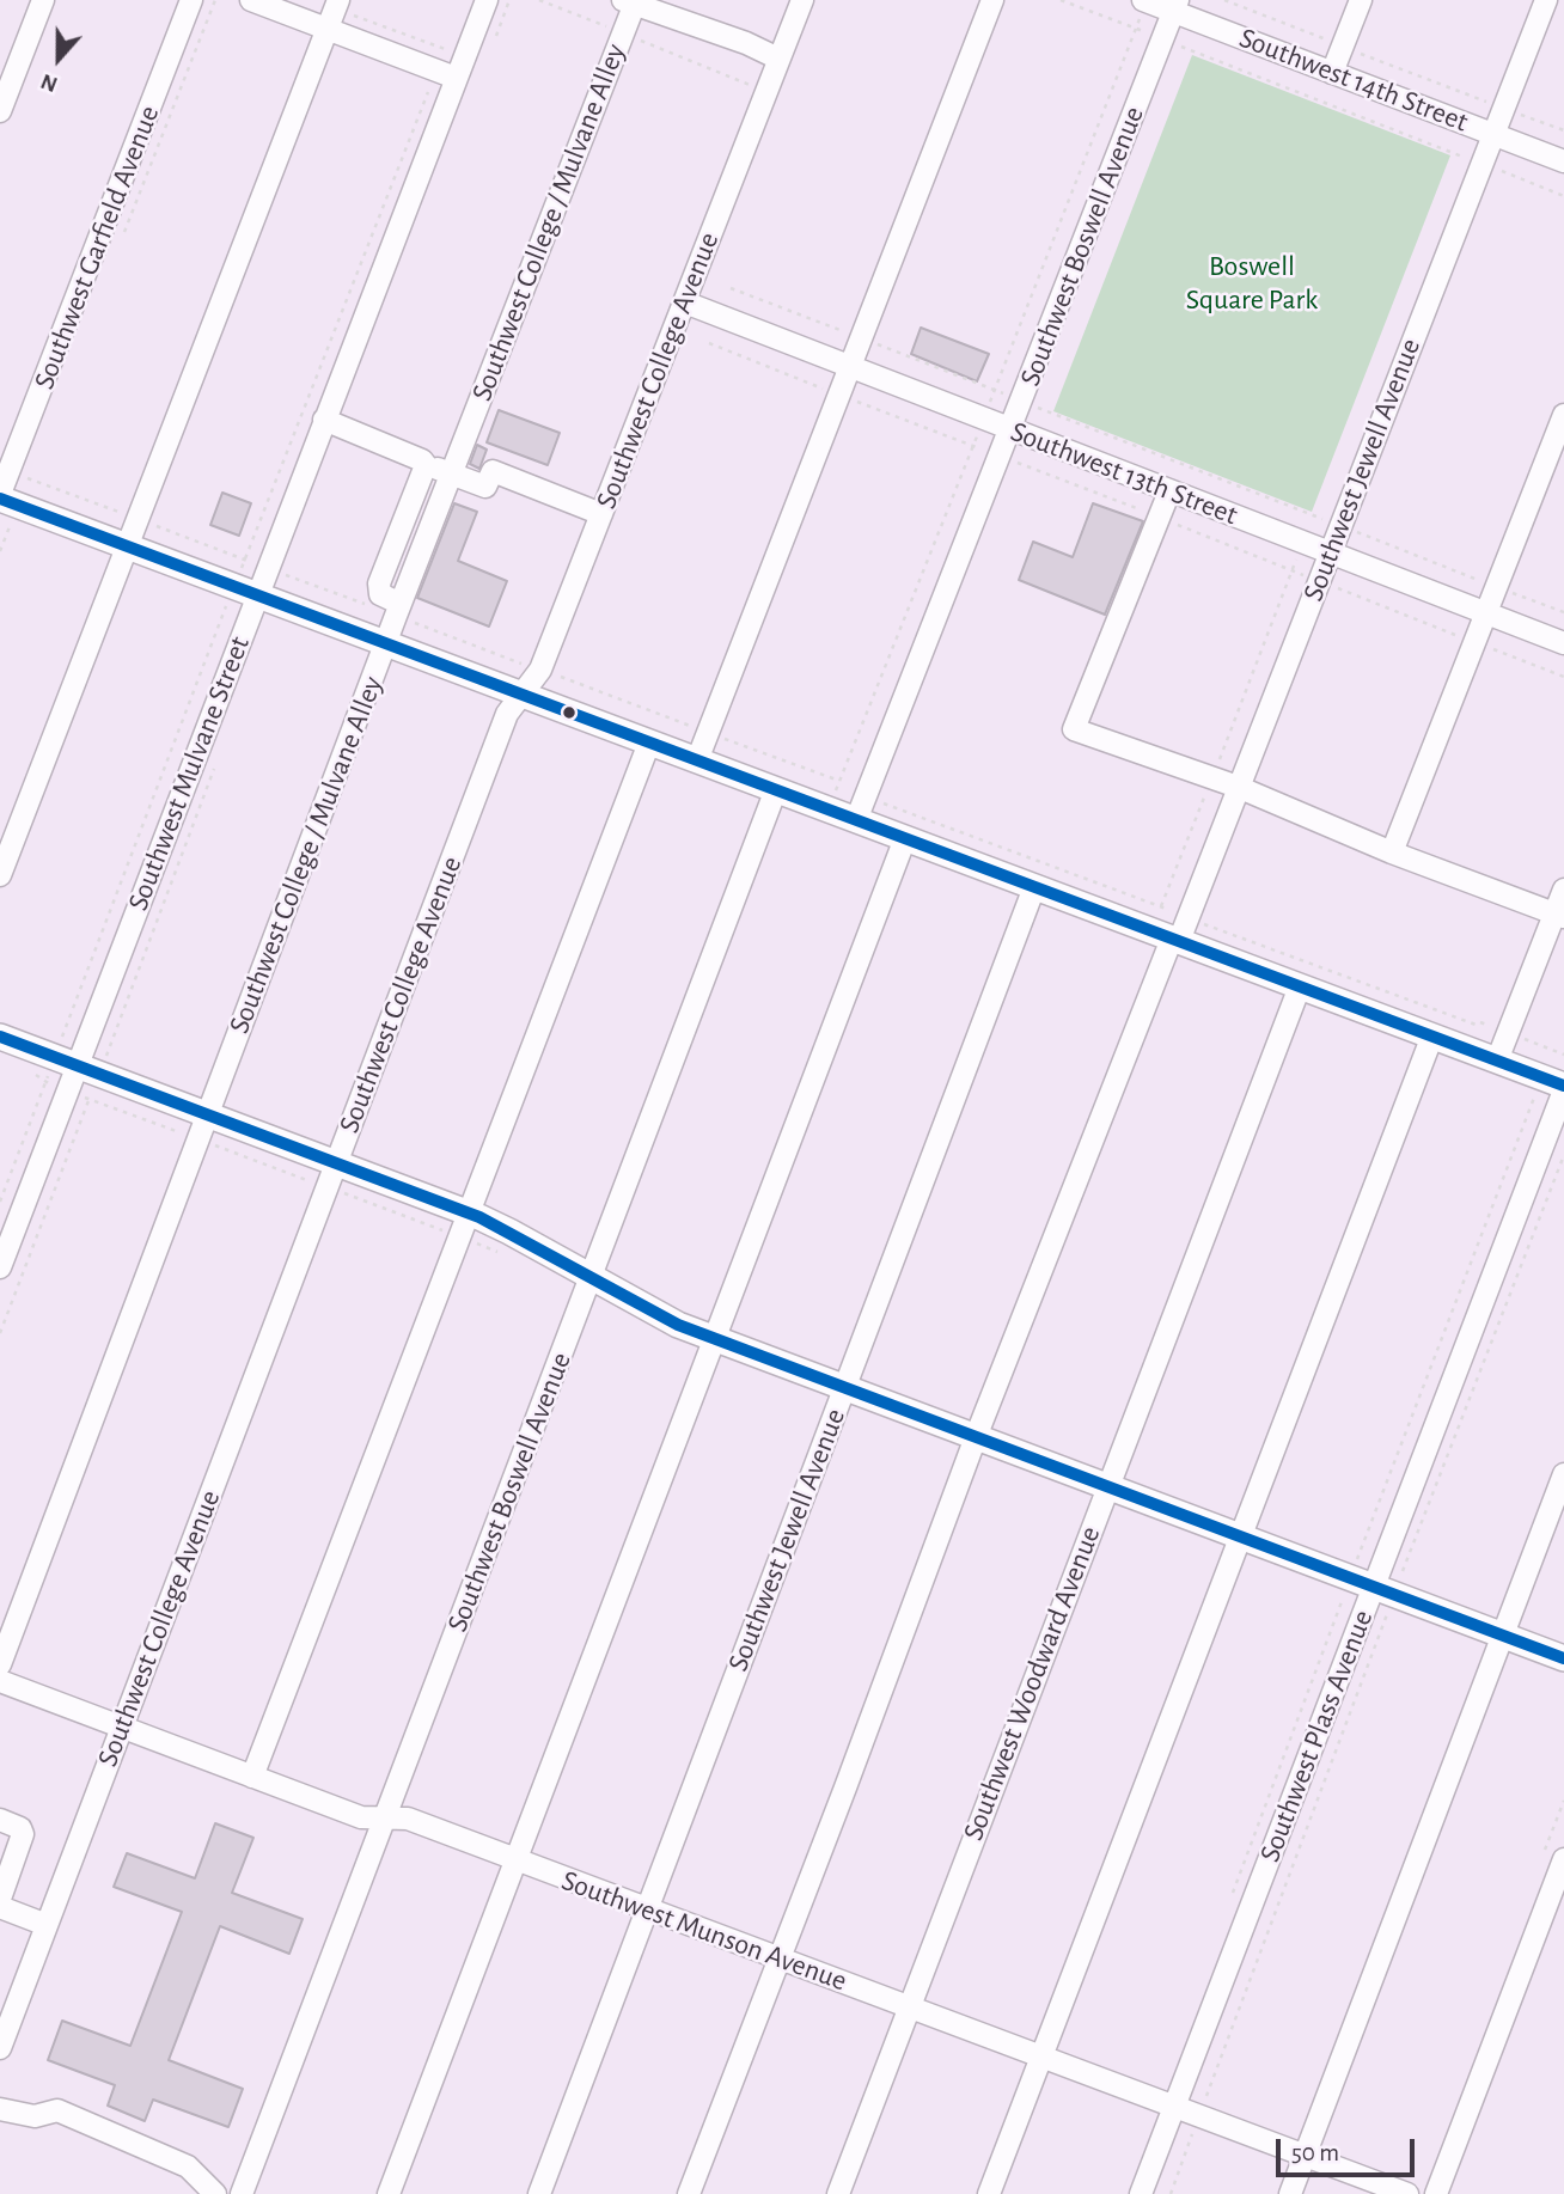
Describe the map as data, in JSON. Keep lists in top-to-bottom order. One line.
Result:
{"streets":{"street":["Southwest 14th Street","Southwest College / Mulvane Alley","Southwest Boswell Avenue","Southwest Garfield Avenue","Southwest College Avenue","Southwest Jewell Avenue","Southwest 13th Street","Southwest Mulvane Street","Southwest Woodward Avenue","Southwest Plass Avenue","Southwest Munson Avenue"]},"crossings":[["Southwest 14th Street","Southwest Boswell Avenue"],["Southwest 14th Street","Southwest Jewell Avenue"],["Southwest Boswell Avenue","Southwest 13th Street"],["Southwest Boswell Avenue","Southwest Munson Avenue"],["Southwest College Avenue","Southwest 13th Street"],["Southwest College Avenue","Southwest Munson Avenue"],["Southwest Jewell Avenue","Southwest 13th Street"],["Southwest Jewell Avenue","Southwest Munson Avenue"],["Southwest Woodward Avenue","Southwest Munson Avenue"],["Southwest Plass Avenue","Southwest Munson Avenue"]],"parks":["Boswell Square Park"],"scale_bar":"50 m","north":"bottom"}
